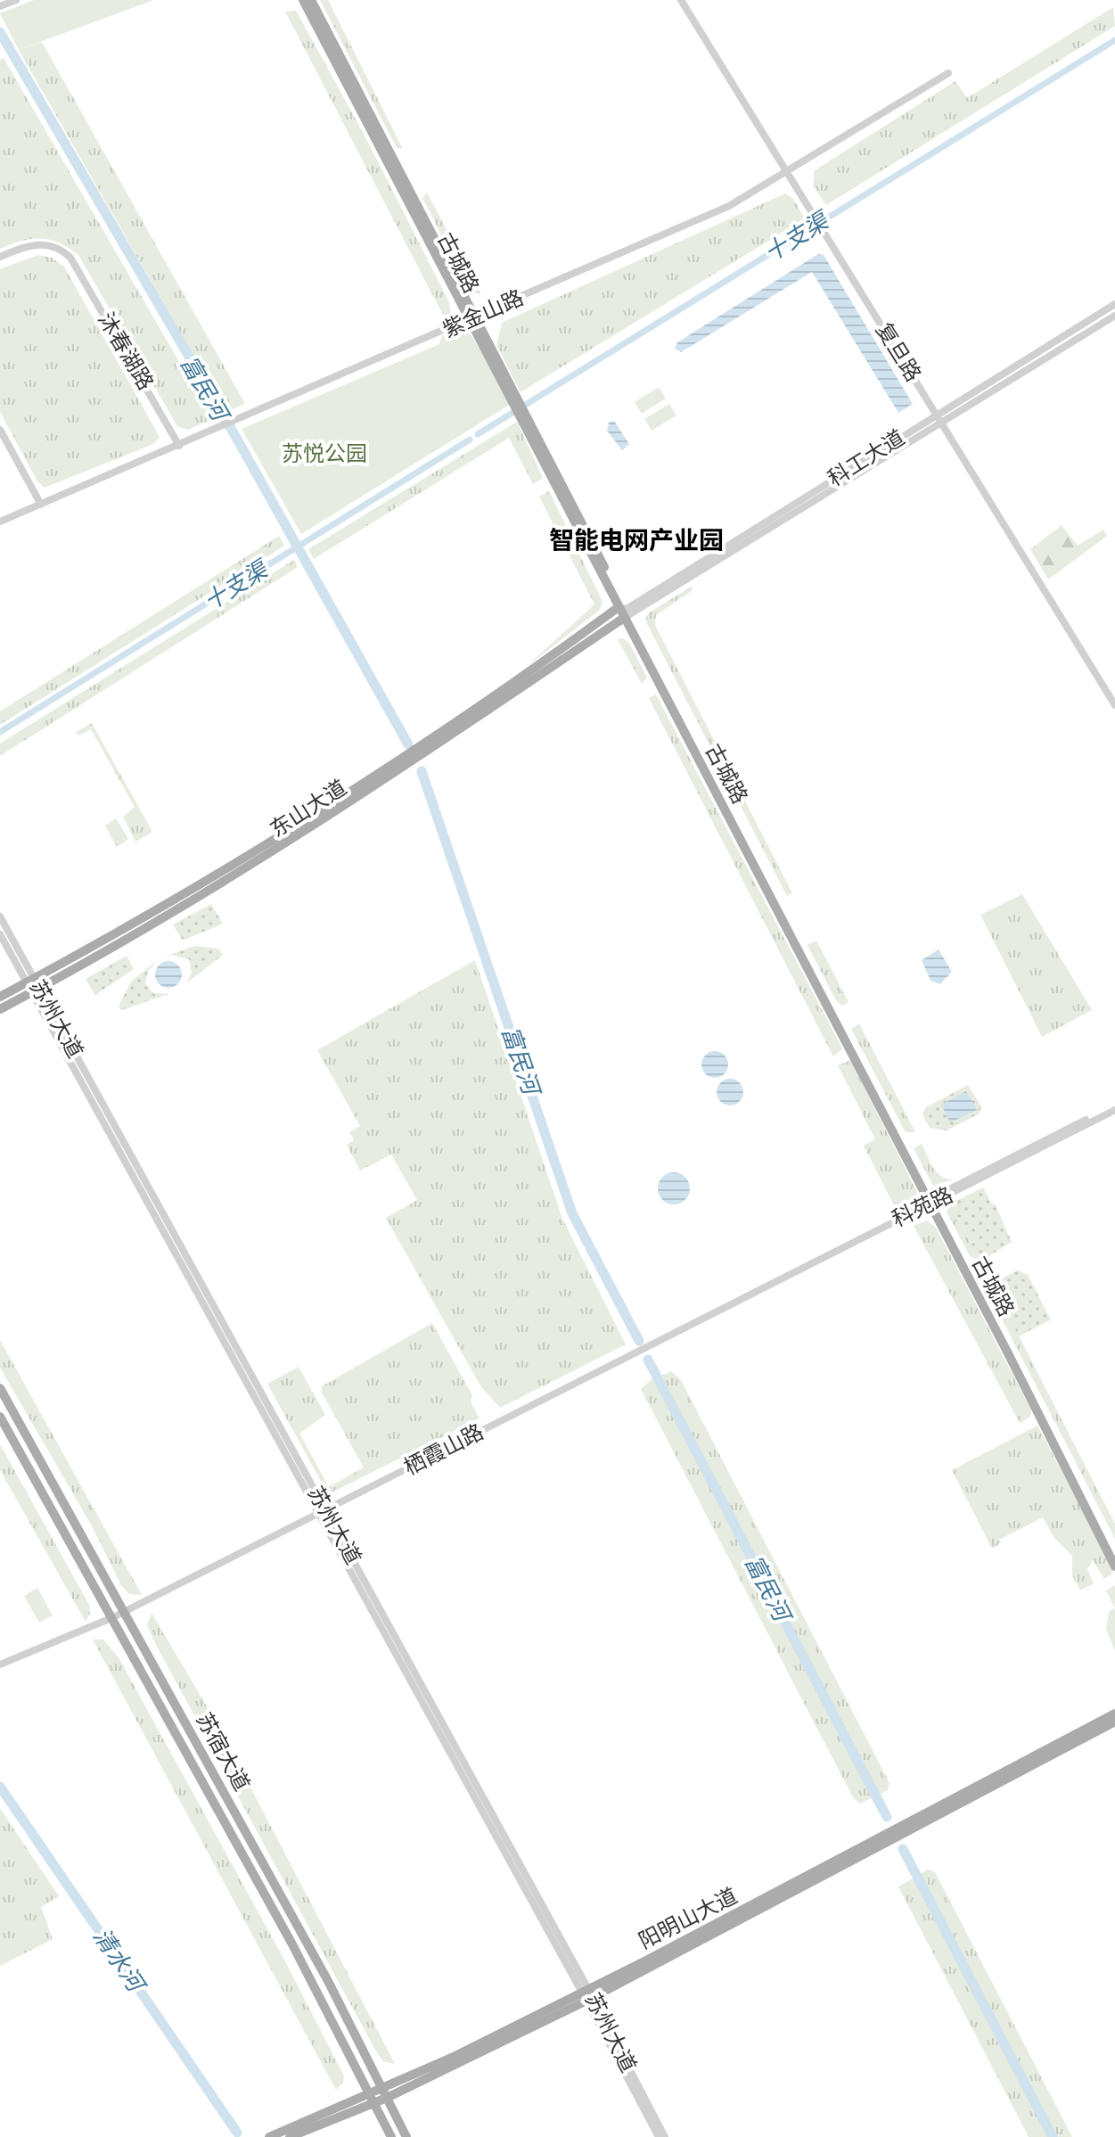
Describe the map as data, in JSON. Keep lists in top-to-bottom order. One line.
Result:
{"streets":{"main road":["古城路","东山大道","苏宿大道","阳明山大道"],"street":["紫金山路","沐春湖路","复旦路","科工大道","苏州大道","科苑路","栖霞山路"]},"crossings":[["古城路","紫金山路"],["古城路","科工大道"],["古城路","东山大道"],["古城路","科苑路"],["紫金山路","沐春湖路"],["紫金山路","复旦路"],["复旦路","科工大道"],["科工大道","东山大道"],["东山大道","苏州大道"],["苏州大道","栖霞山路"],["苏州大道","阳明山大道"],["科苑路","栖霞山路"],["栖霞山路","苏宿大道"],["苏宿大道","阳明山大道"]],"districts":["智能电网产业园"],"water":["十支渠","富民河","清水河"],"parks":["苏悦公园"]}
